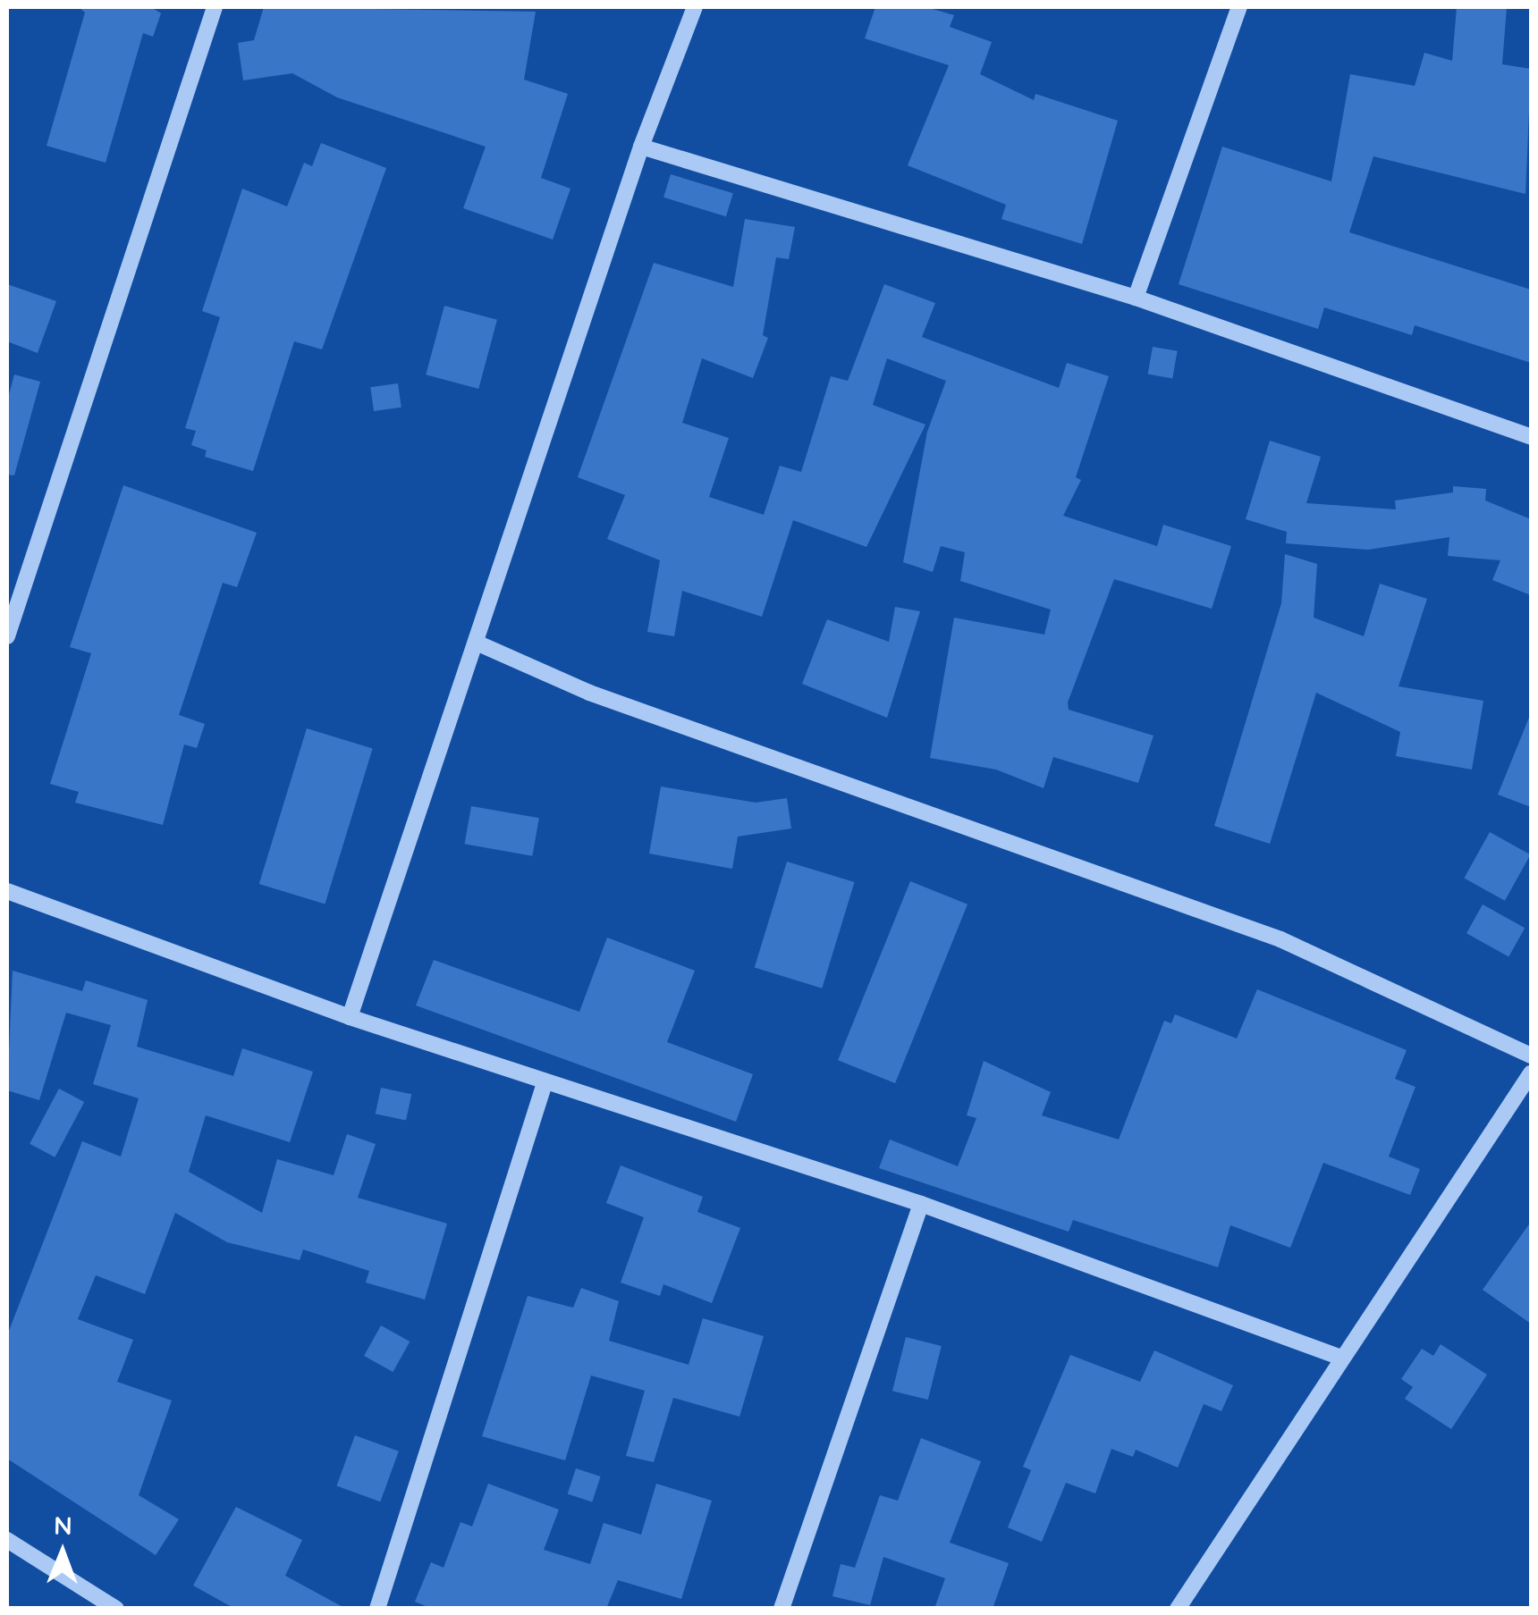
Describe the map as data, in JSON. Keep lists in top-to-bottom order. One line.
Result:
{"north":"top"}
